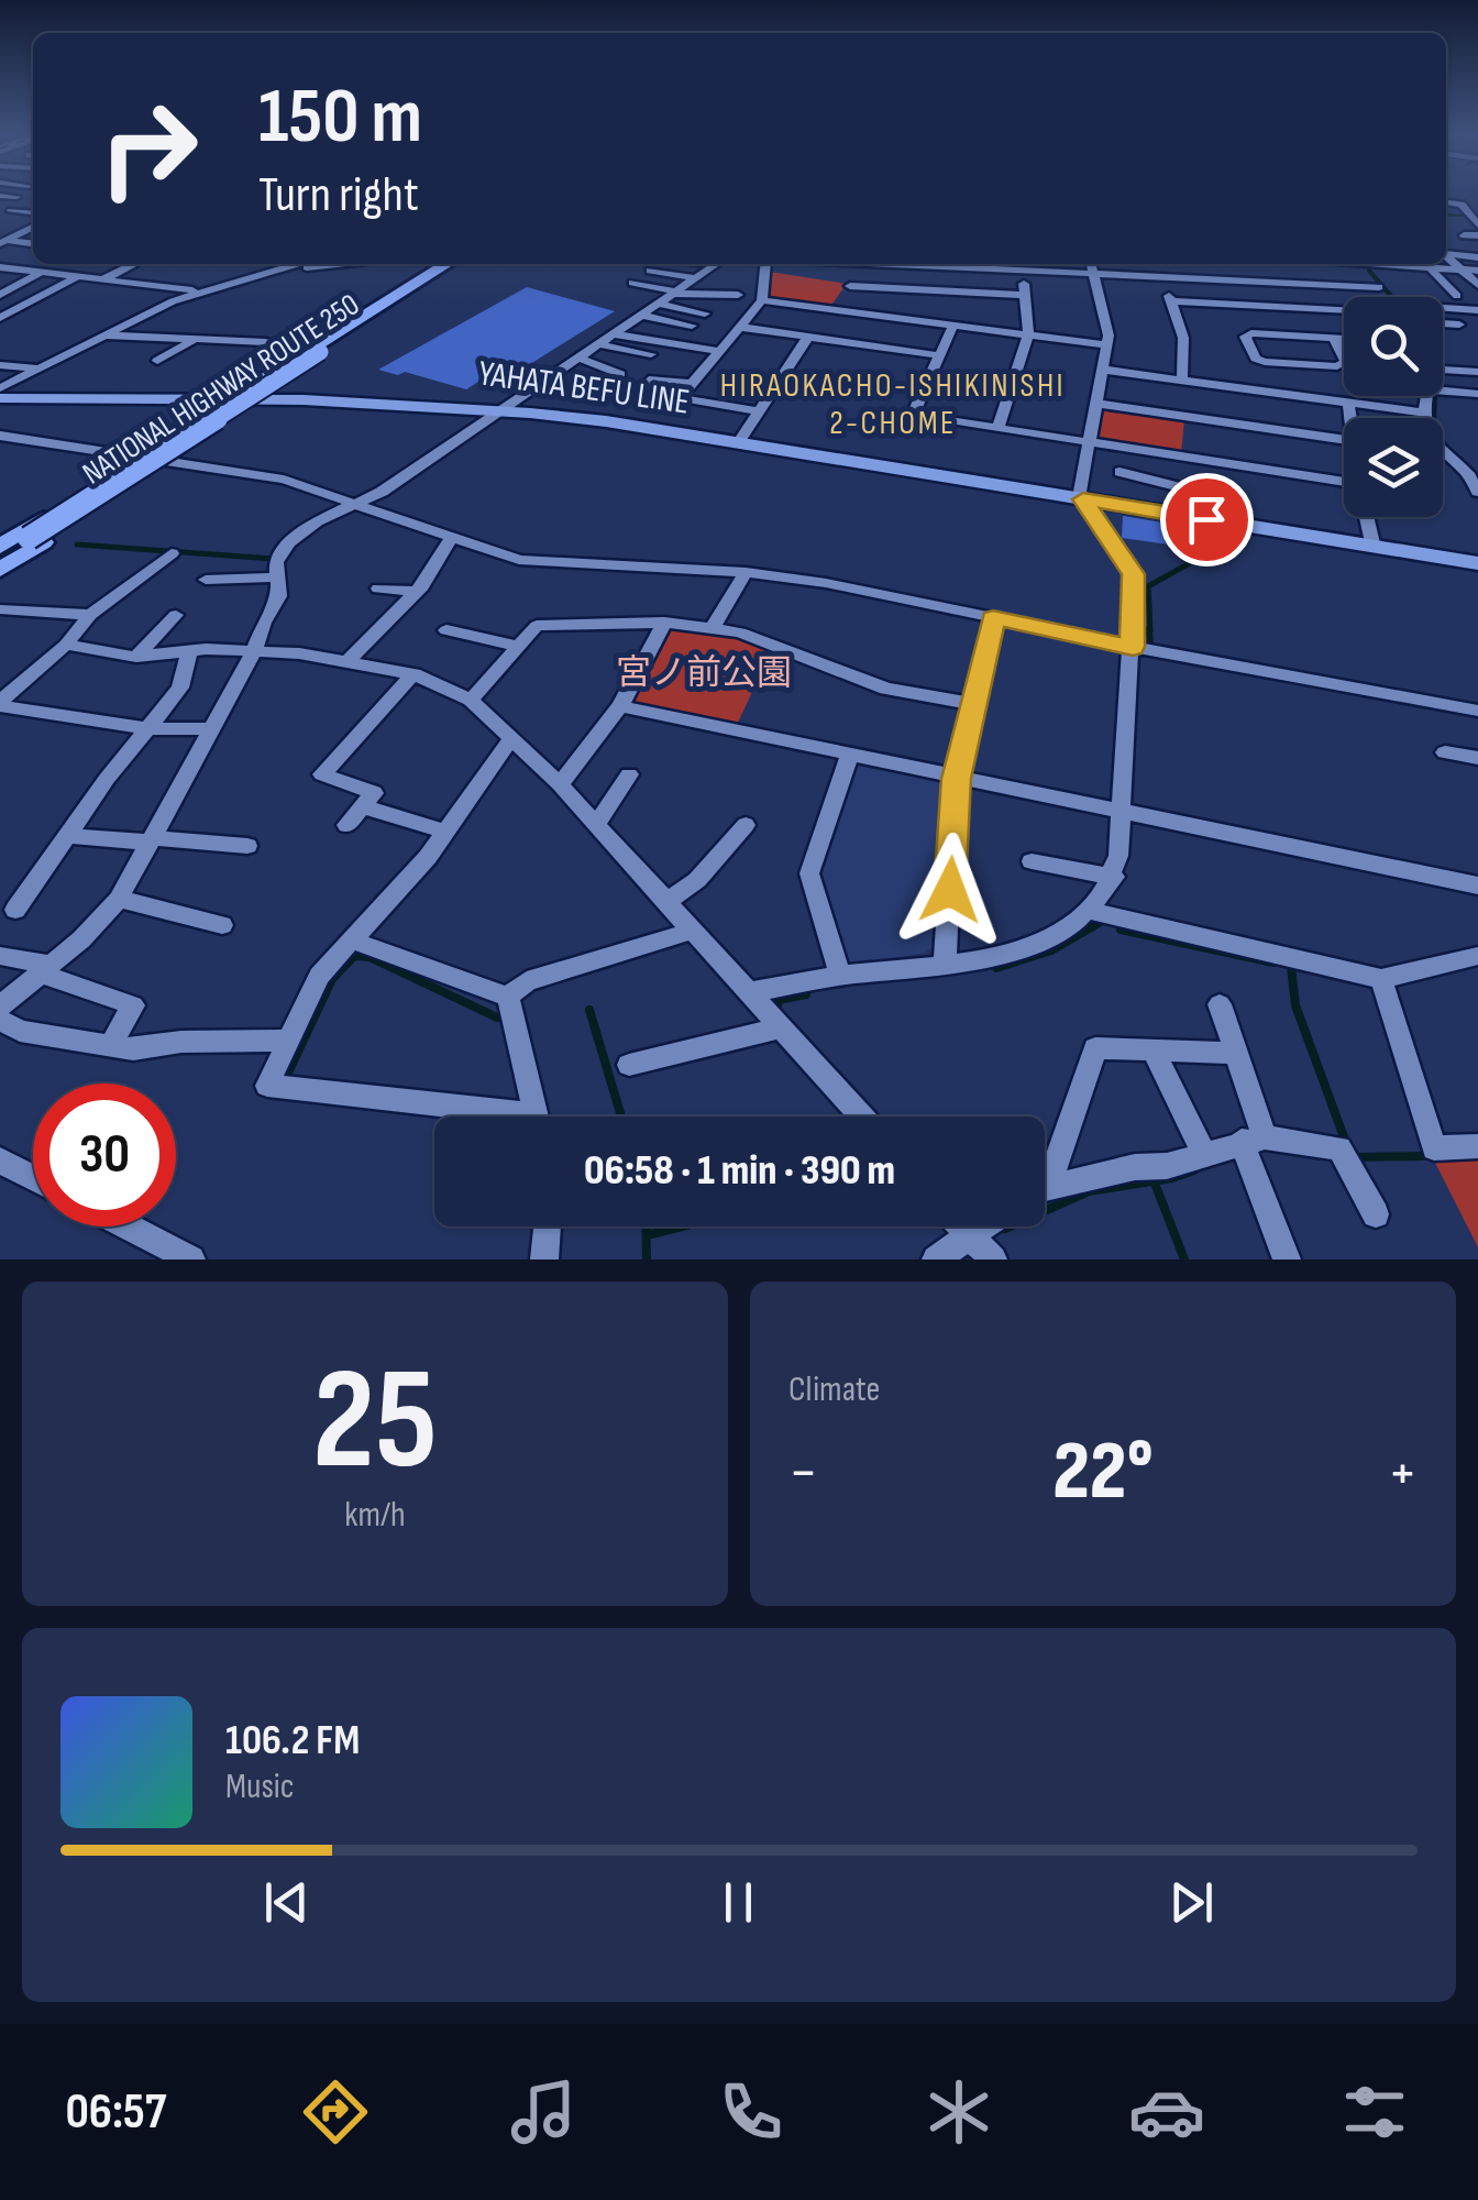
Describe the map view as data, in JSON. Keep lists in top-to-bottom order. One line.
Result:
{"streets":{"highway":["NATIONAL HIGHWAY ROUTE 250"],"main road":["YAHATA BEFU LINE"]},"districts":["HIRAOKACHO-ISHIKINISHI 2-CHOME"],"parks":["宮ノ前公園"],"page":{"turn":["150 m","Turn right"],"limit":"30","trip":"06:58 · 1 min · 390 m","tile":[["25","km/h"],"Climate"],"heat":["−","22°","+"],"song":["106.2 FM","Music"],"tabs":"06:57"}}
